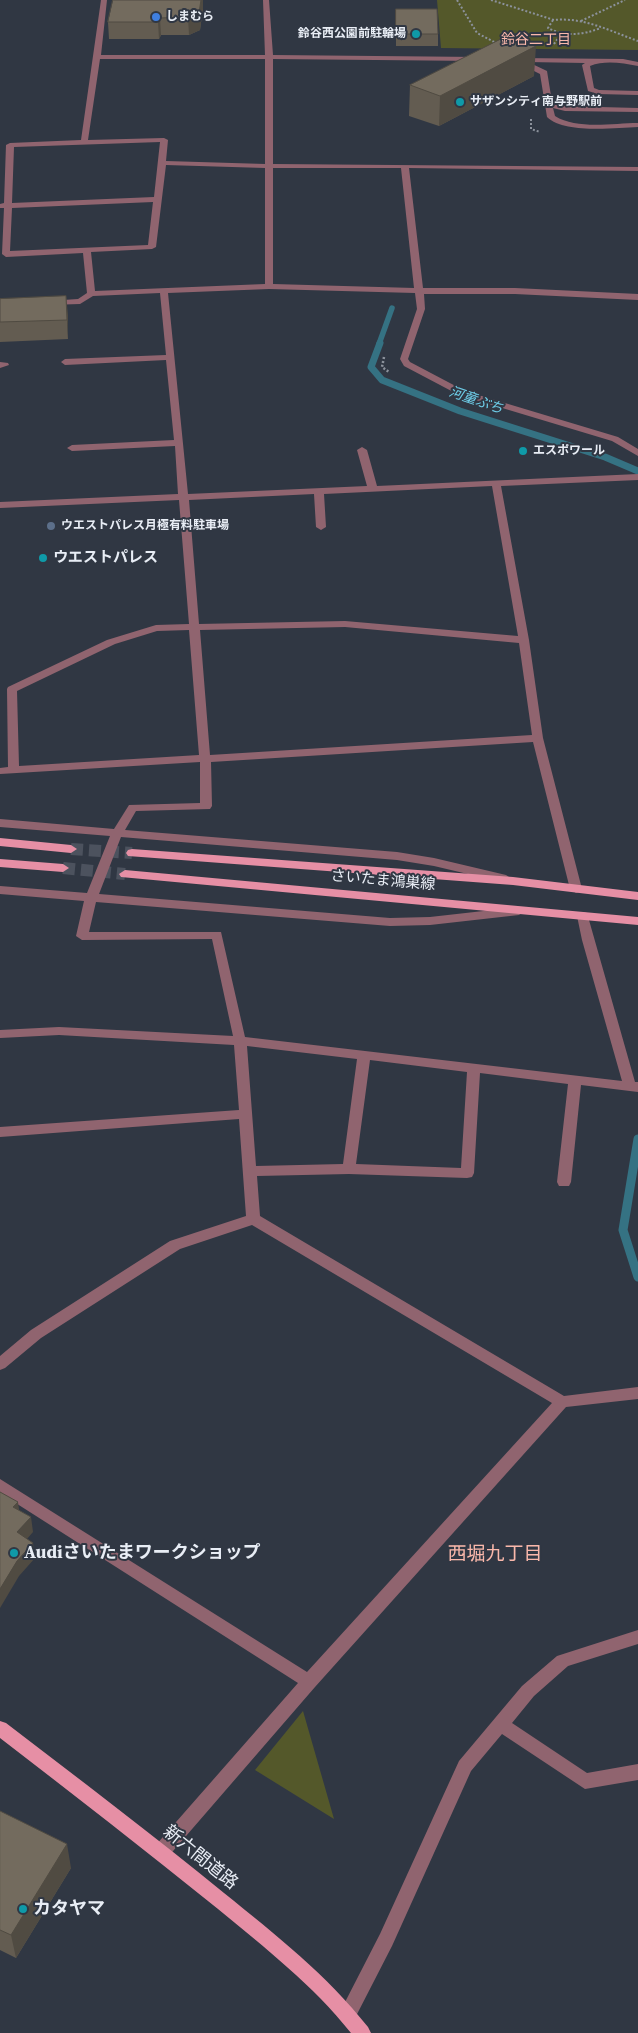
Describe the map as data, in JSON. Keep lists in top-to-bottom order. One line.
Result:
{"streets":{"main road":["さいたま鴻巣線","新六間道路"]},"districts":["鈴谷二丁目","西堀九丁目"],"water":["河童ぶち"],"places":["しまむら","鈴谷西公園前駐輪場","サザンシティ南与野駅前","エスポワール","ウエストパレス月極有料駐車場","ウエストパレス","Audiさいたまワークショップ","カタヤマ"]}
